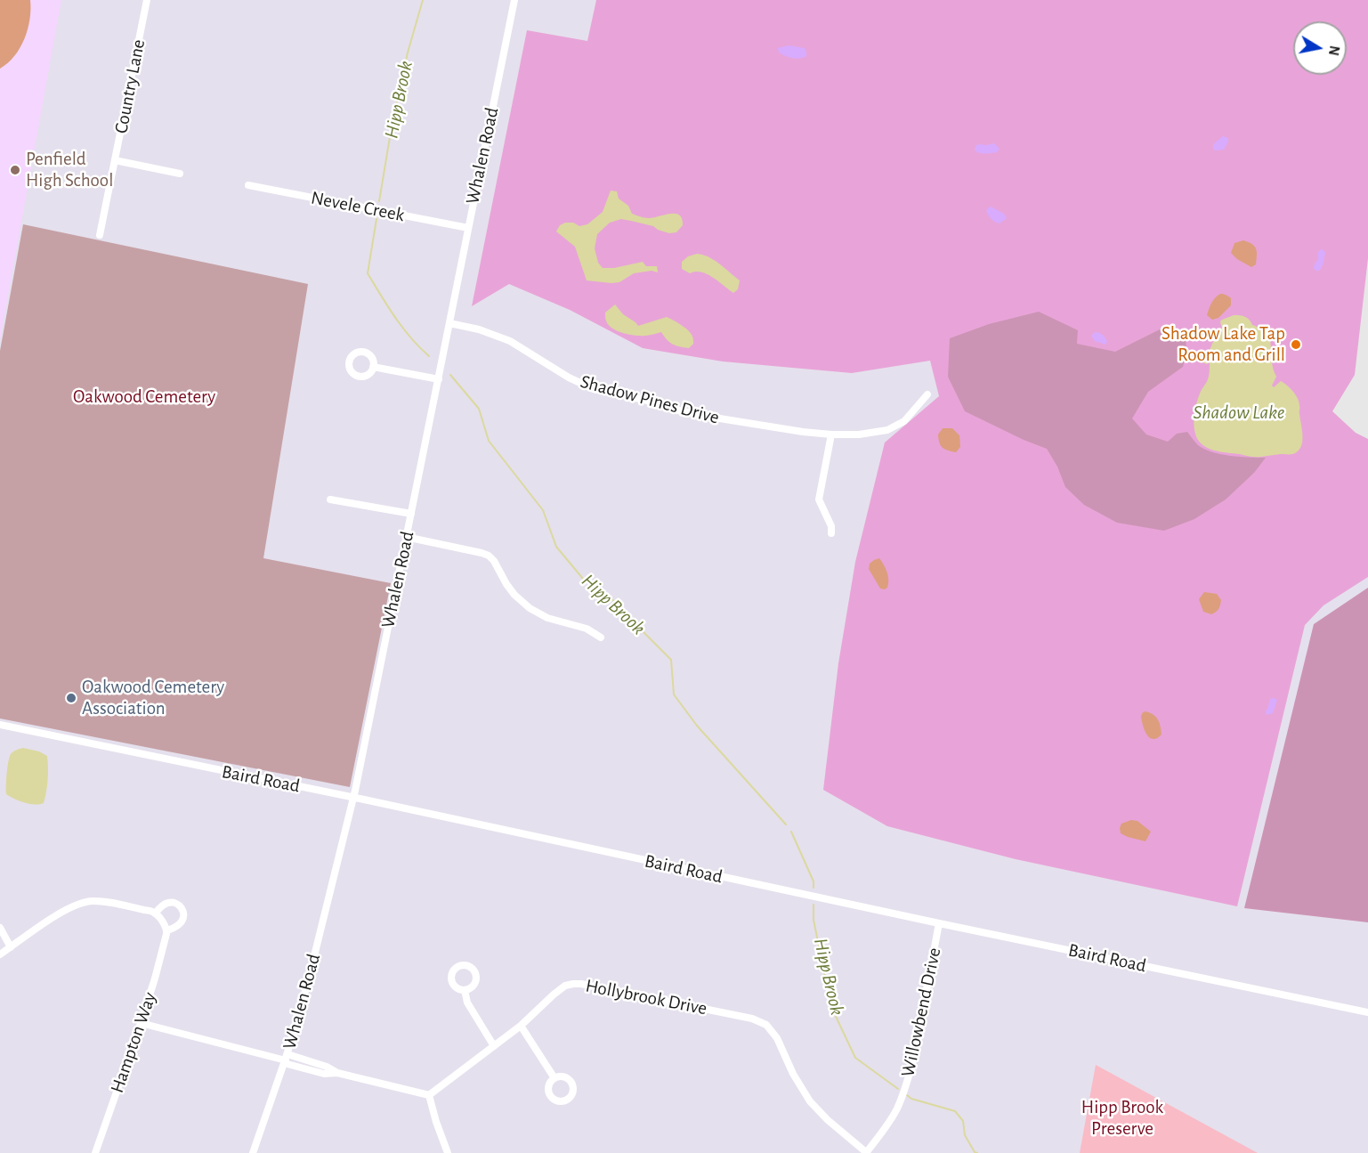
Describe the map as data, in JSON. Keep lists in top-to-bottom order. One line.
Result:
{"streets":{"street":["Country Lane","Whalen Road","Nevele Creek","Shadow Pines Drive","Baird Road","Hollybrook Drive","Willowbend Drive","Hampton Way"]},"crossings":[["Whalen Road","Nevele Creek"],["Whalen Road","Shadow Pines Drive"],["Whalen Road","Baird Road"],["Baird Road","Willowbend Drive"],["Hollybrook Drive","Willowbend Drive"]],"water":["Hipp Brook","Shadow Lake"],"parks":["Oakwood Cemetery","Hipp Brook Preserve"],"places":["Penfield High School","Shadow Lake Tap Room and Grill","Oakwood Cemetery Association"],"north":"right"}
